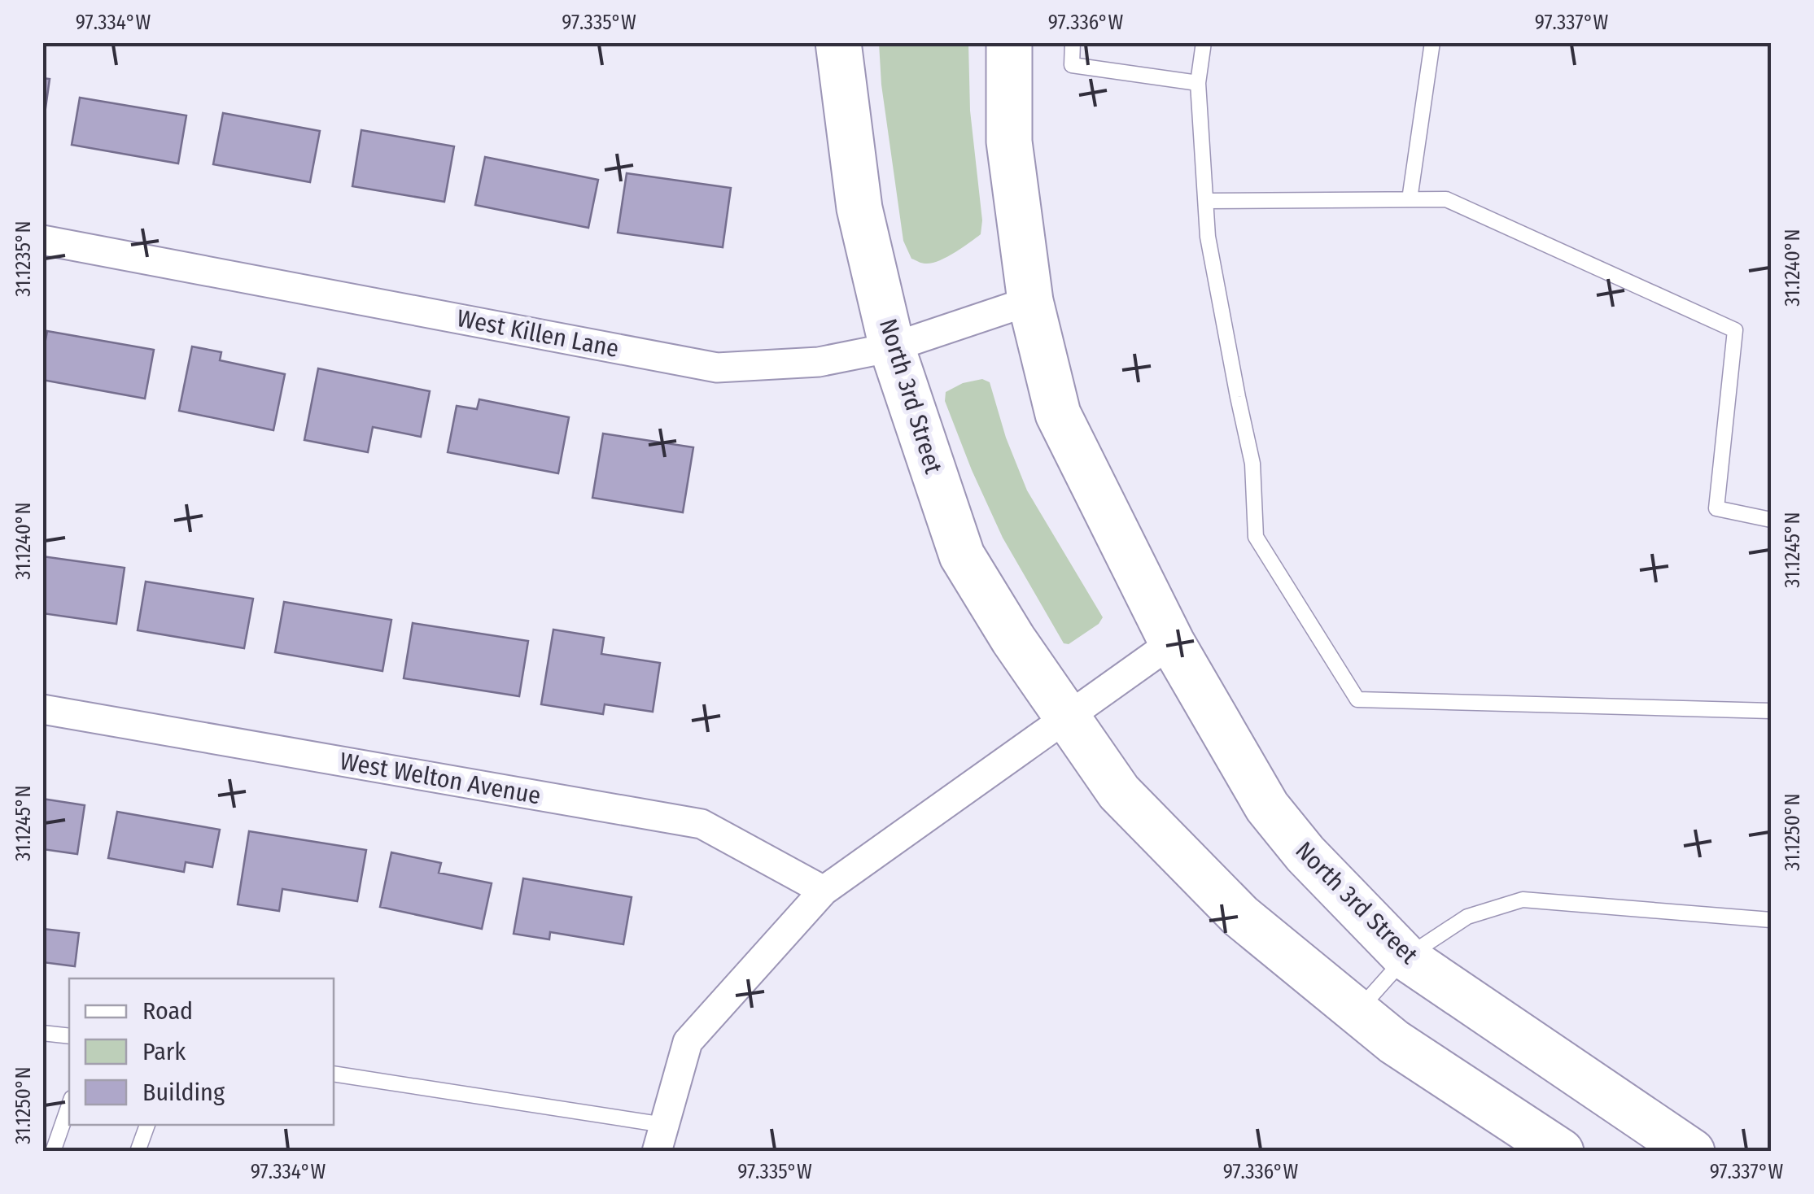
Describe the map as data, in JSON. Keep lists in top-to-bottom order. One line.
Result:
{"streets":{"main road":["North 3rd Street"],"street":["West Killen Lane","West Welton Avenue"]},"crossings":[["West Killen Lane","North 3rd Street"]],"legend":["Road","Park","Building"],"coordinates":["97.334°W","97.335°W","97.336°W","97.337°W","31.1235°N","31.1240°N","31.1245°N","31.1250°N"]}
